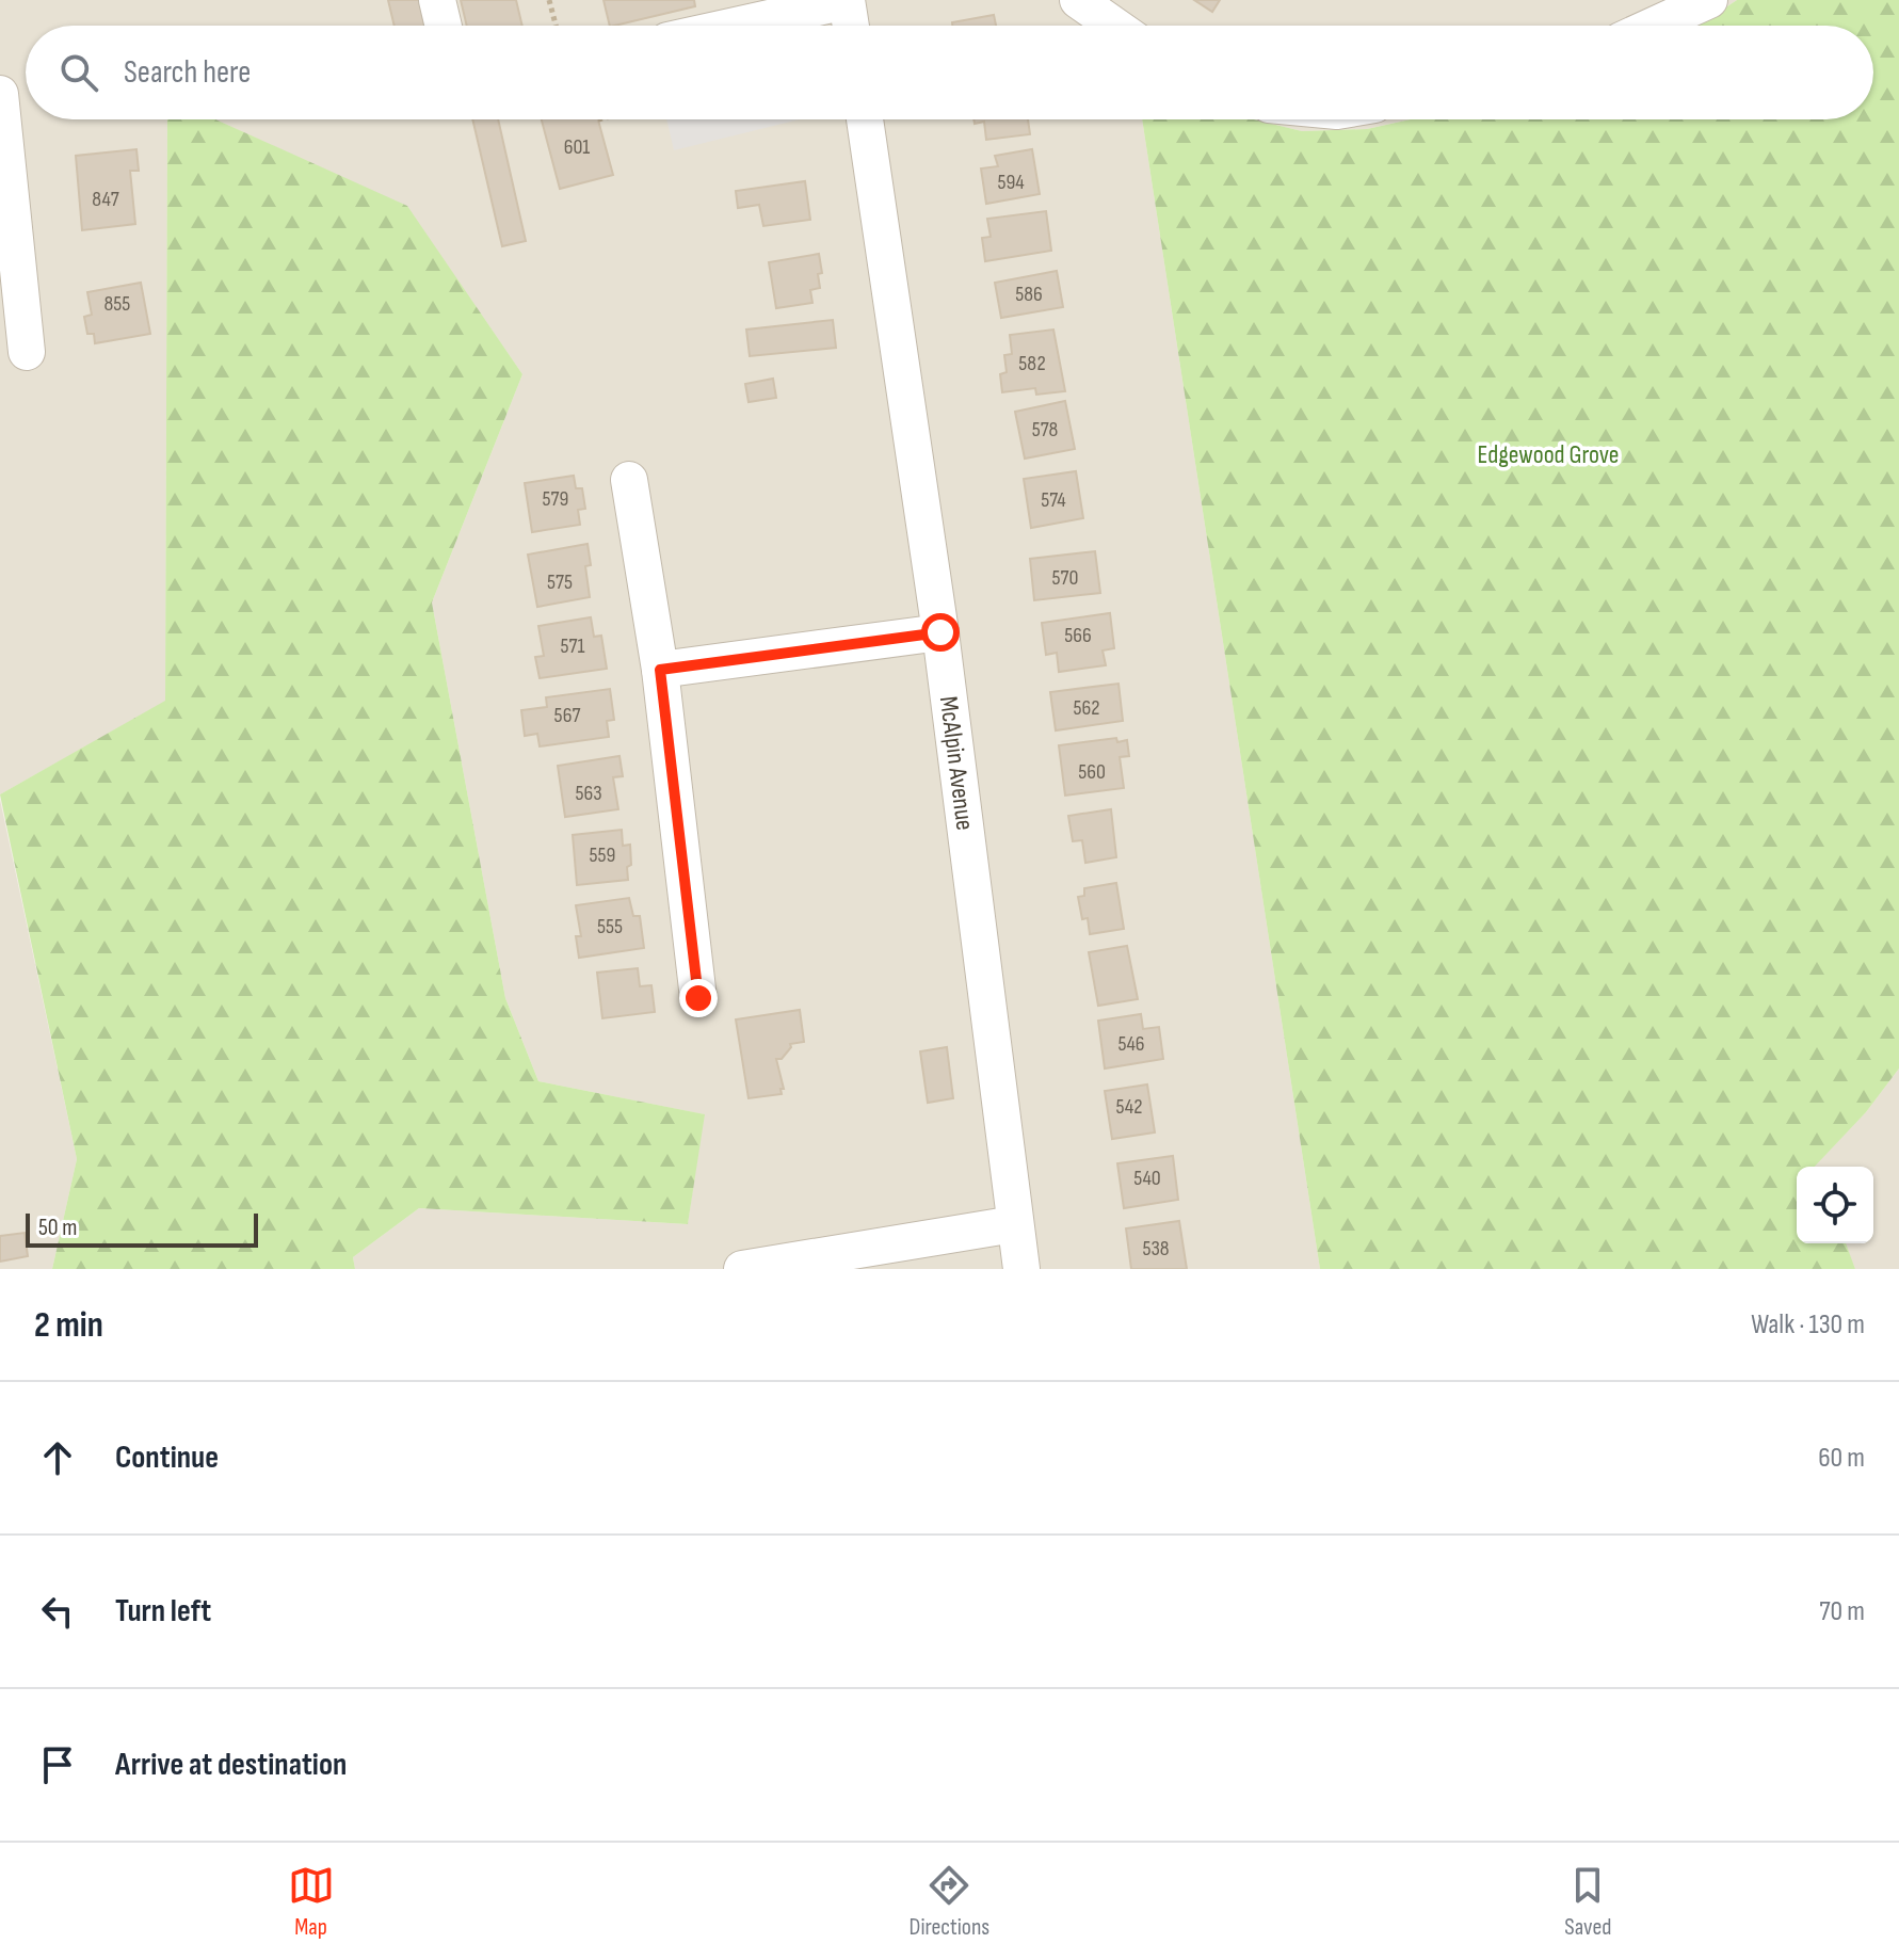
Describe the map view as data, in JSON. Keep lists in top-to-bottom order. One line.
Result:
{"streets":{"street":["McAlpin Avenue"]},"parks":["Edgewood Grove"],"house_numbers":["601","594","847","586","855","582","578","579","574","570","575","566","571","562","567","560","563","559","555","546","542","540","538"],"scale_bar":"50 m","page":{"search":"Search here","scale":"50 m","heading":["2 min","Walk · 130 m"],"list":[["Continue","60 m"],["Turn left","70 m"],"Arrive at destination"],"nav":["Map","Directions","Saved"]}}
